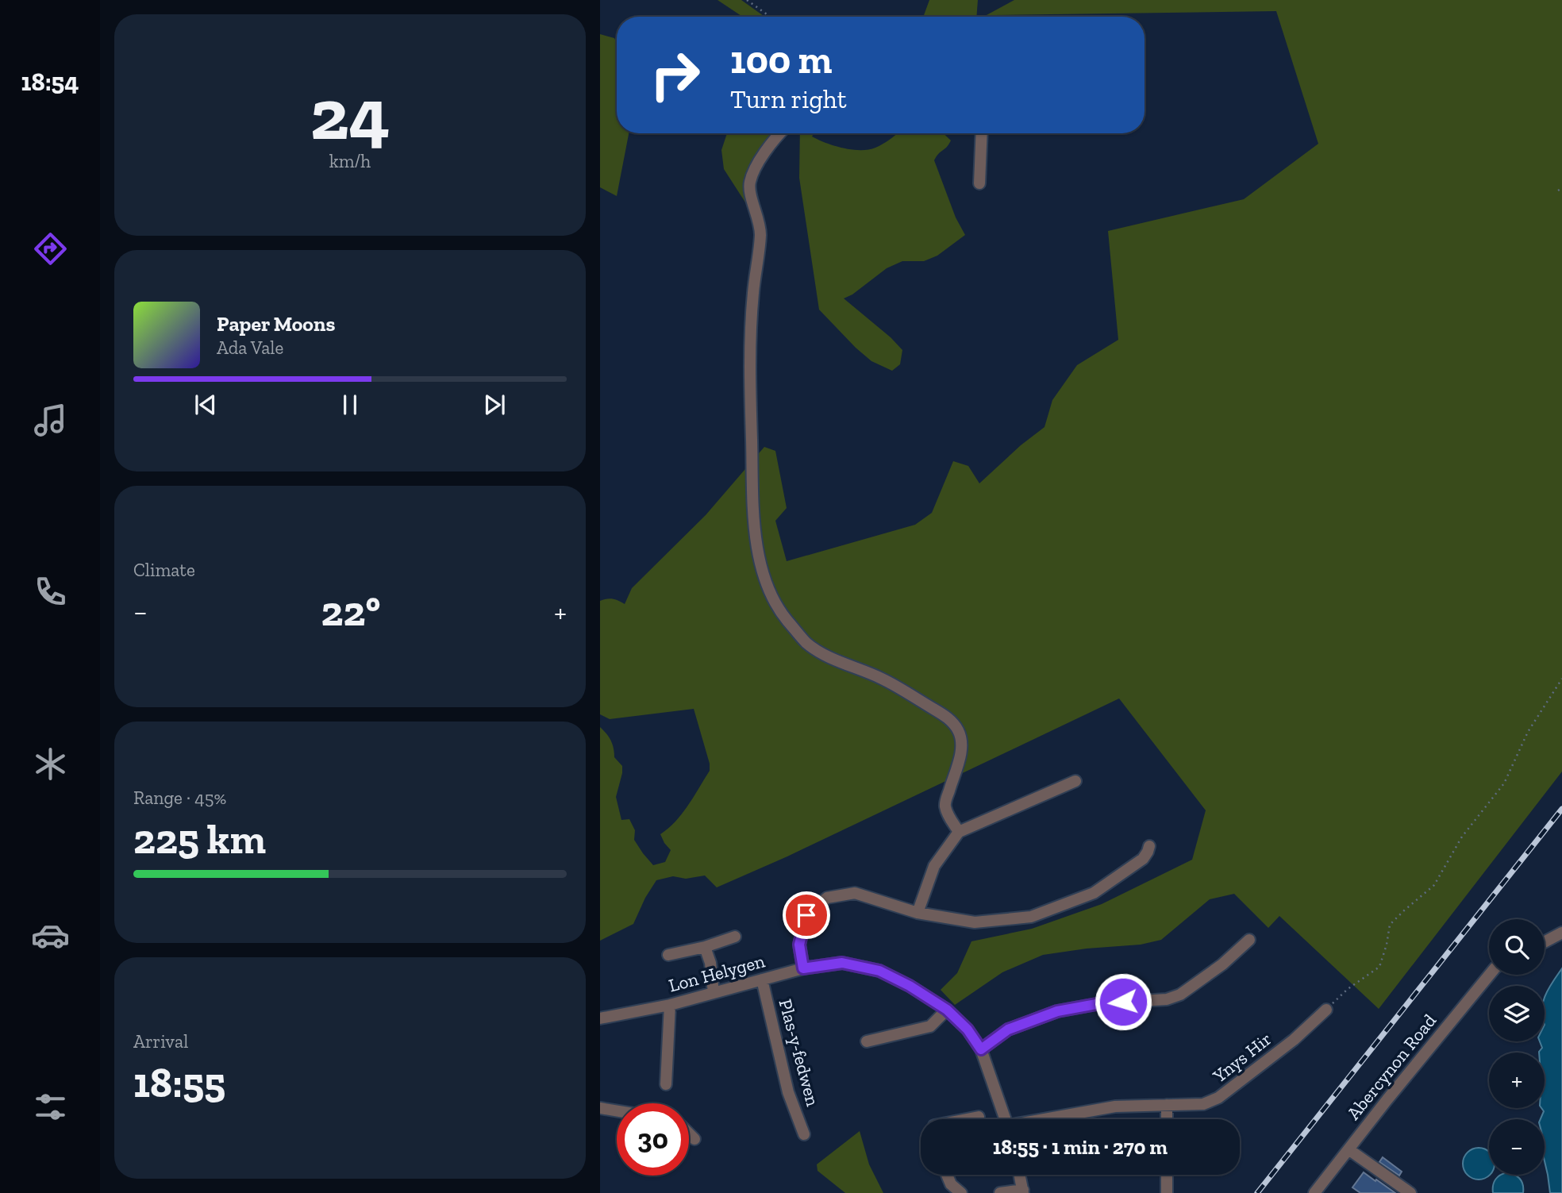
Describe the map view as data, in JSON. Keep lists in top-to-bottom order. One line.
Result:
{"streets":{"street":["Lon Helygen","Plas-y-fedwen","Ynys Hir","Abercynon Road"]},"crossings":[["Lon Helygen","Plas-y-fedwen"]],"page":{"tabs":"18:54","tile":[["24","km/h"],"Climate",["Range · 45%","225 km"],["Arrival","18:55"]],"turn":["100 m","Turn right"],"song":["Paper Moons","Ada Vale"],"heat":["−","22°","+"],"map_buttons":["+","−"],"limit":"30","trip":"18:55 · 1 min · 270 m"}}
